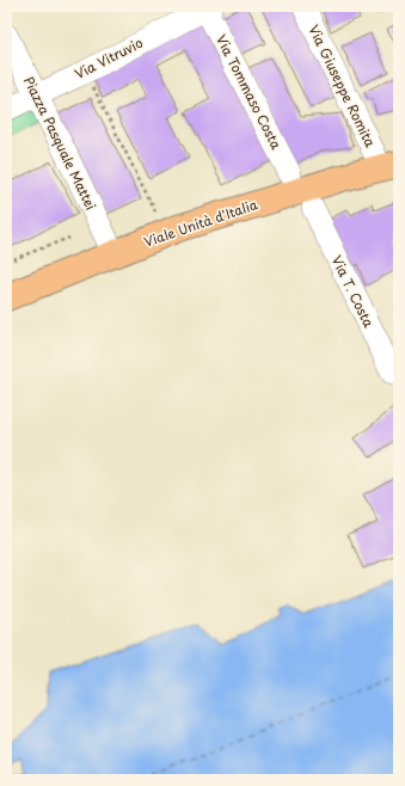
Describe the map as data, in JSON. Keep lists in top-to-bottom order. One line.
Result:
{"streets":{"main road":["Viale Unità d'Italia"],"street":["Via Vitruvio","Via Giuseppe Romita","Via Tommaso Costa","Piazza Pasquale Mattei","Via T. Costa"]},"crossings":[["Via Vitruvio","Via Tommaso Costa"],["Via Vitruvio","Piazza Pasquale Mattei"],["Via Giuseppe Romita","Viale Unità d'Italia"],["Piazza Pasquale Mattei","Viale Unità d'Italia"]]}
